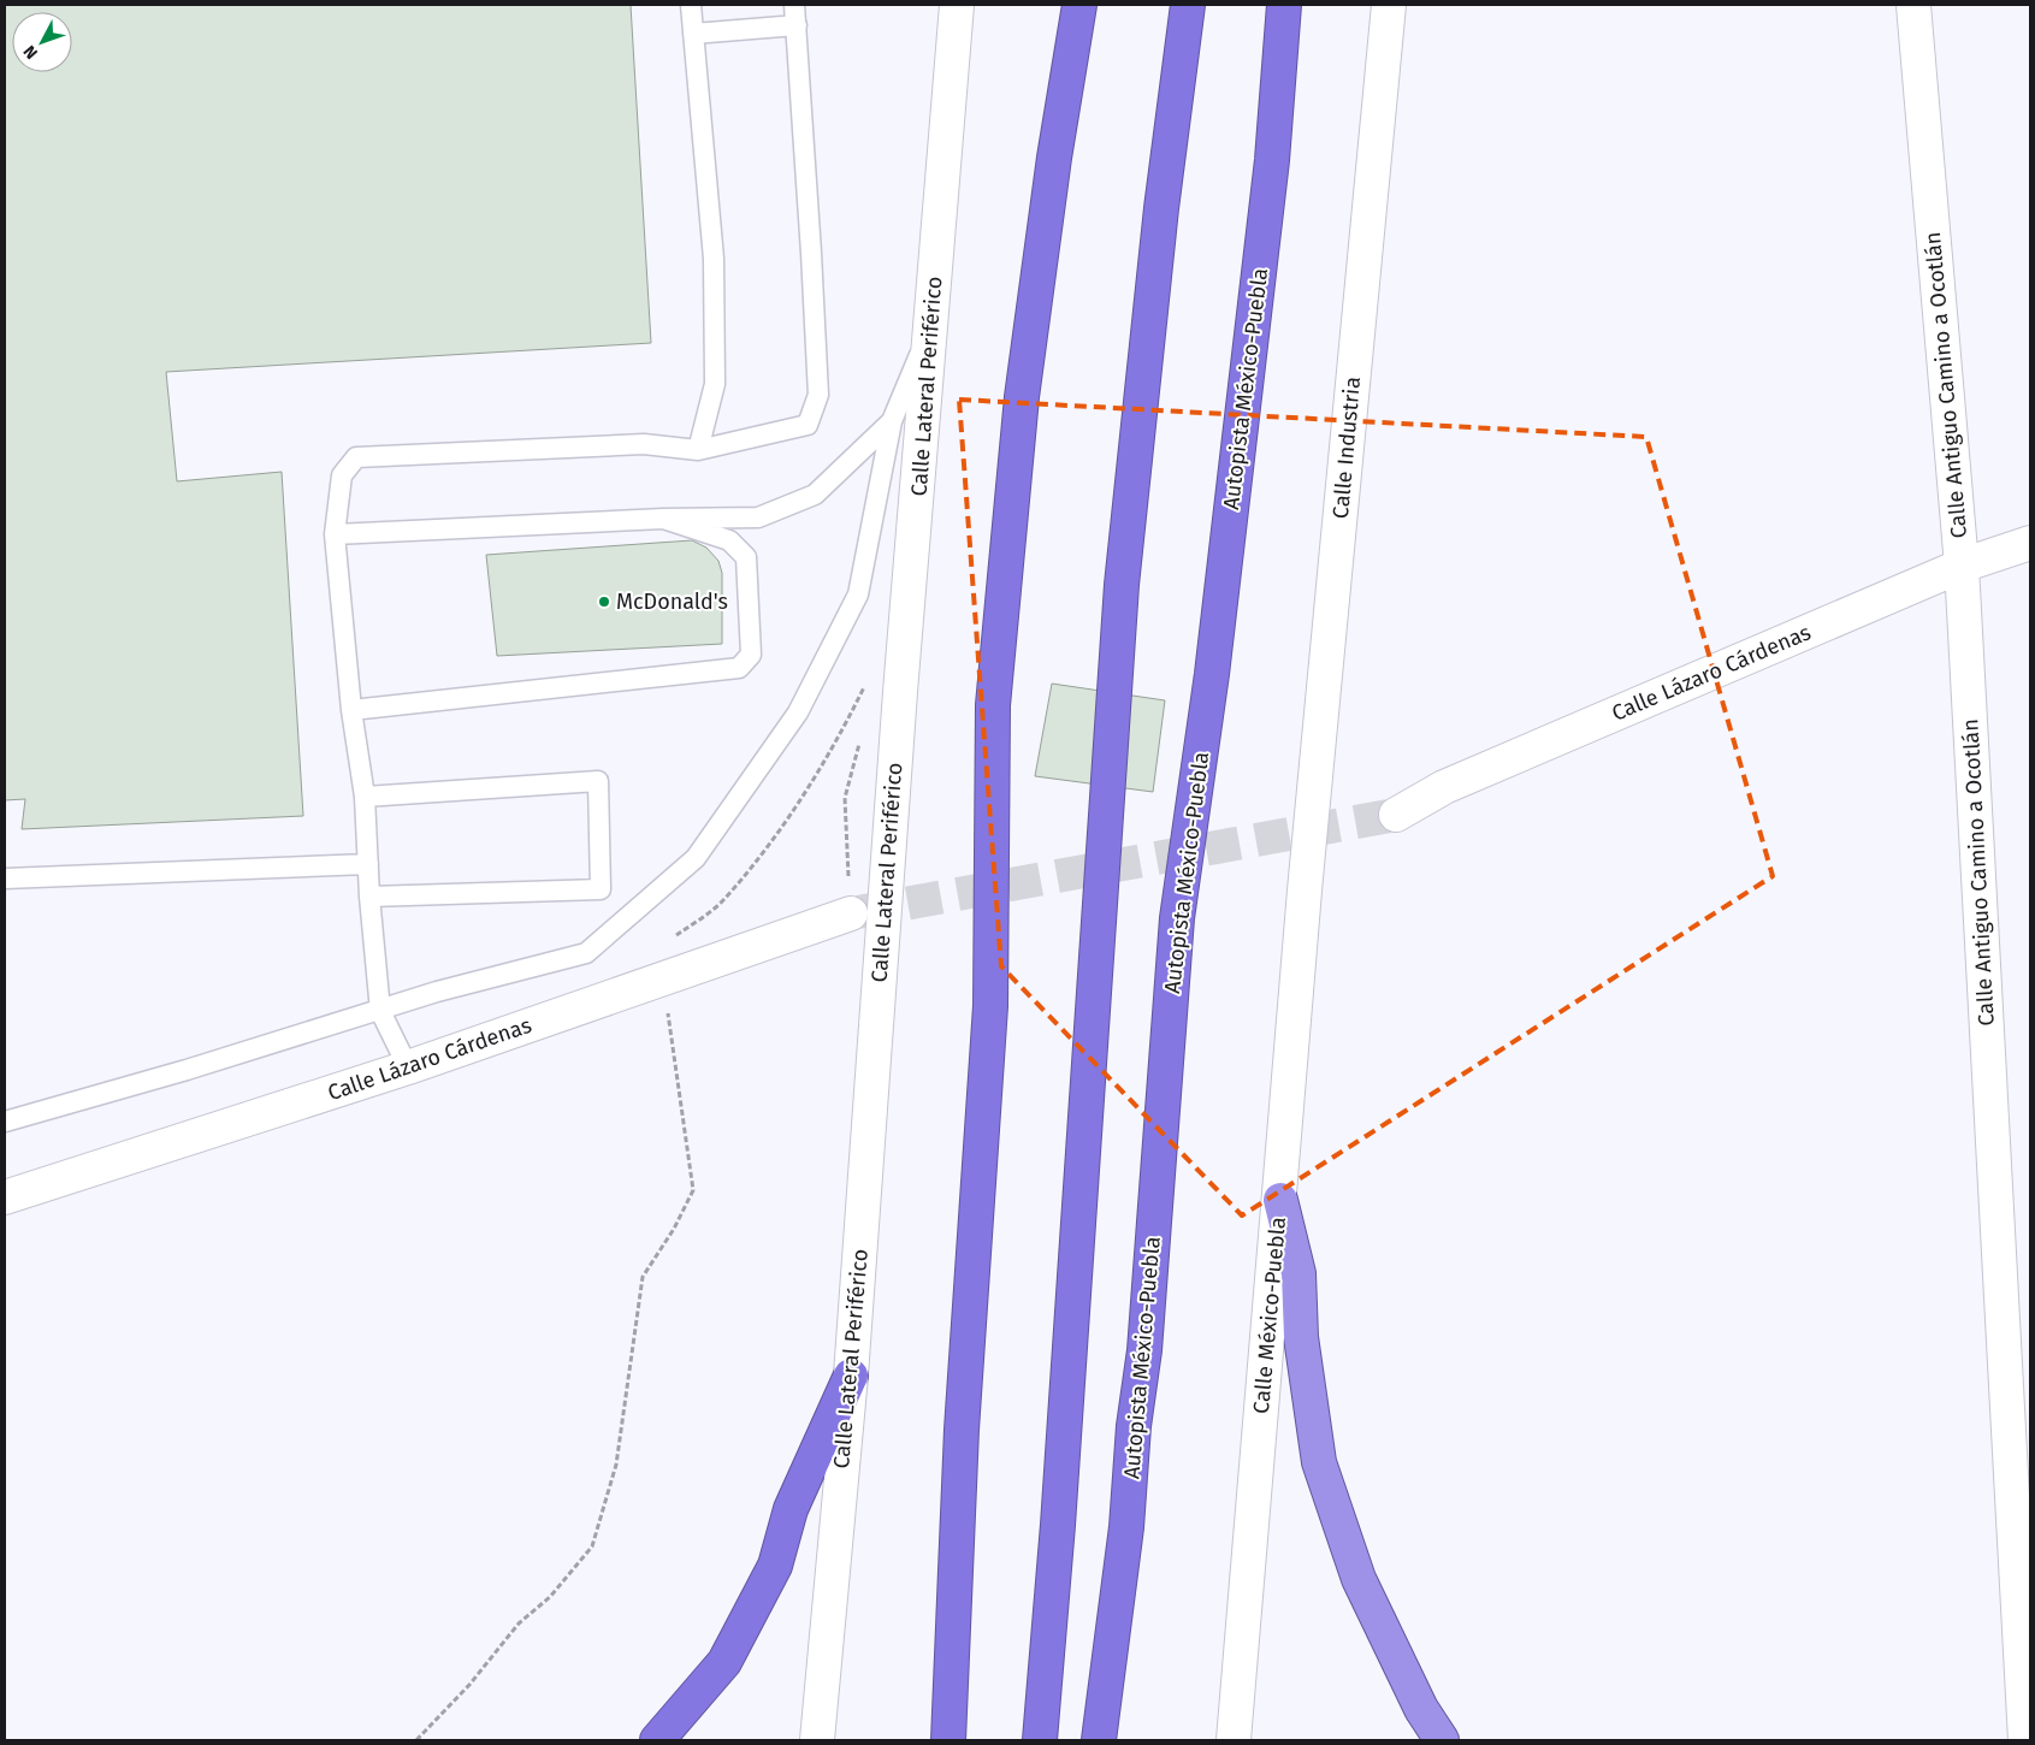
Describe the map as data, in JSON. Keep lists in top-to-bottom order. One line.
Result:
{"streets":{"highway":["Autopista México-Puebla"],"street":["Calle Antiguo Camino a Ocotlán","Calle Lateral Periférico","Calle Industria","Calle Lázaro Cárdenas","Calle México-Puebla"]},"crossings":[["Calle Antiguo Camino a Ocotlán","Calle Lázaro Cárdenas"],["Calle Industria","Calle México-Puebla"]],"places":["McDonald's"],"north":"bottom left"}
